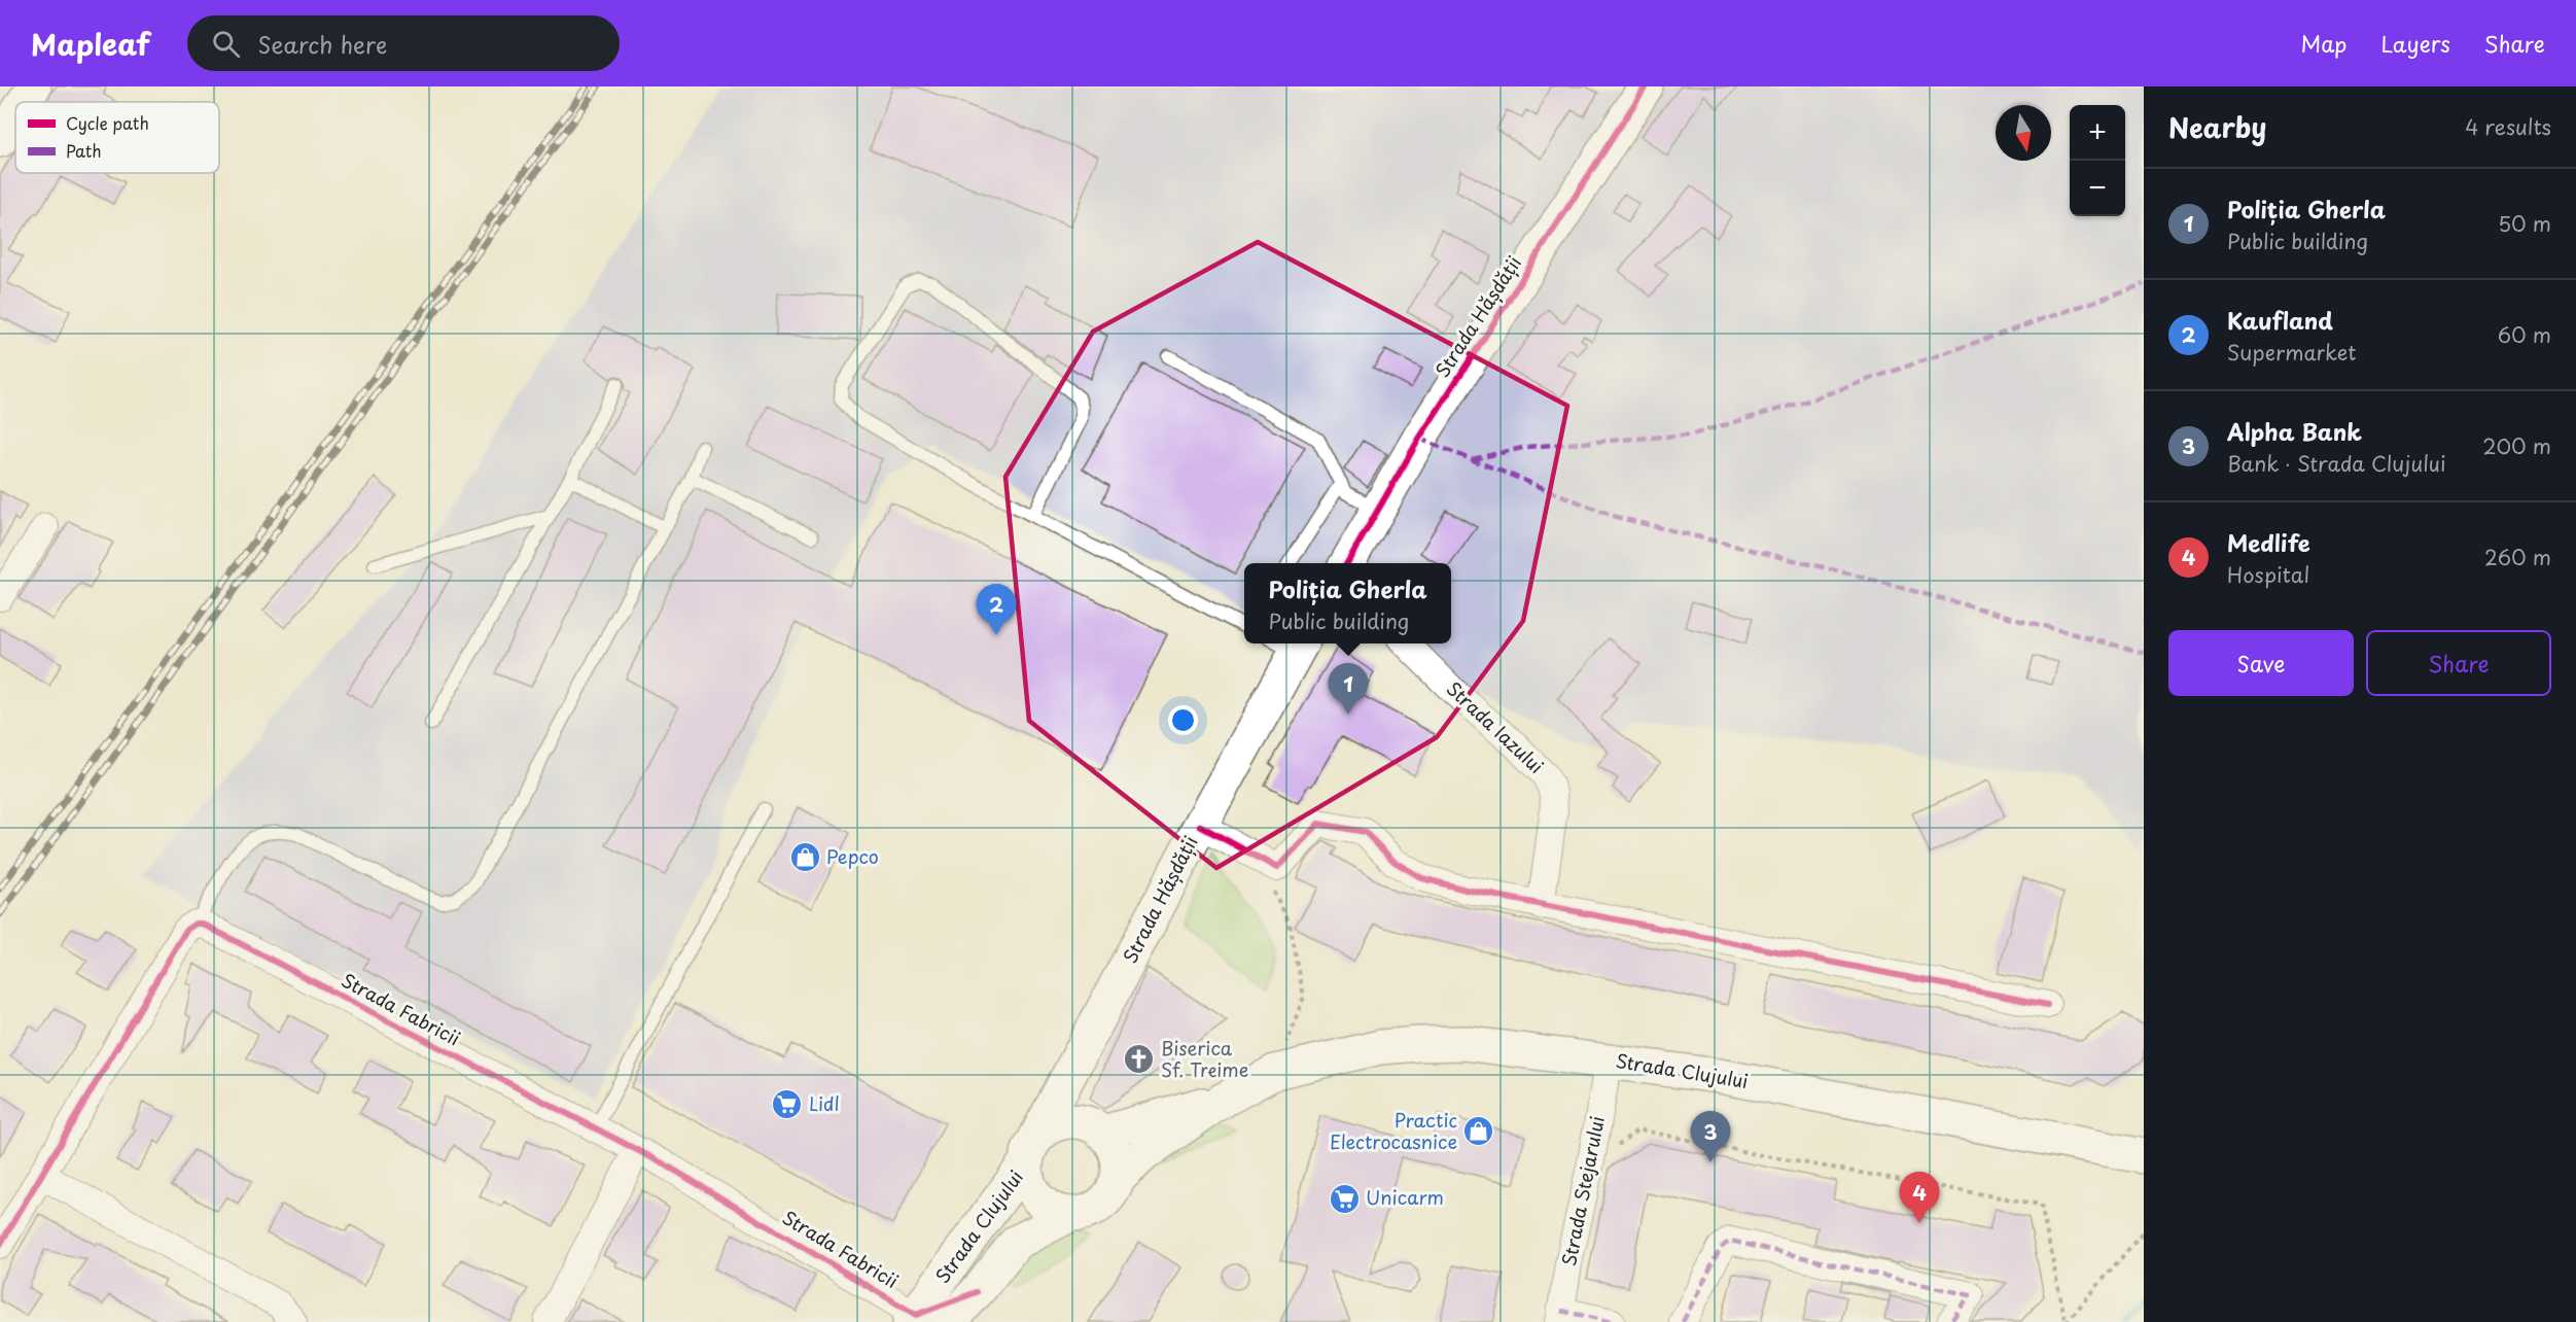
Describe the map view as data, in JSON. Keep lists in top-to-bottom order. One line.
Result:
{"streets":{"main road":["Strada Hășdății","Strada Clujului"],"street":["Strada Iazului","Strada Fabricii","Strada Stejarului"]},"crossings":[["Strada Hășdății","Strada Clujului"],["Strada Fabricii","Strada Clujului"],["Strada Clujului","Strada Stejarului"]],"places":{"shop":["Pepco","Practic Electrocasnice"],"church":["Biserica Sf. Treime"],"supermarket":["Lidl","Unicarm"]},"legend":["Cycle path","Path"],"north":"bottom","page":{"header":"Mapleaf","search":"Search here","nav":["Map","Layers","Share"],"heading":["Nearby","4 results"],"map_buttons":["+","−"],"list":[{"mark":"1","name":"Poliția Gherla","note":"Public building","value":"50 m"},{"mark":"2","name":"Kaufland","note":"Supermarket","value":"60 m"},{"mark":"3","name":"Alpha Bank","note":"Bank · Strada Clujului","value":"200 m"},{"mark":"4","name":"Medlife","note":"Hospital","value":"260 m"}],"popup":["Poliția Gherla","Public building"],"pins":["2","1","3","4"],"buttons":["Save","Share"]}}
